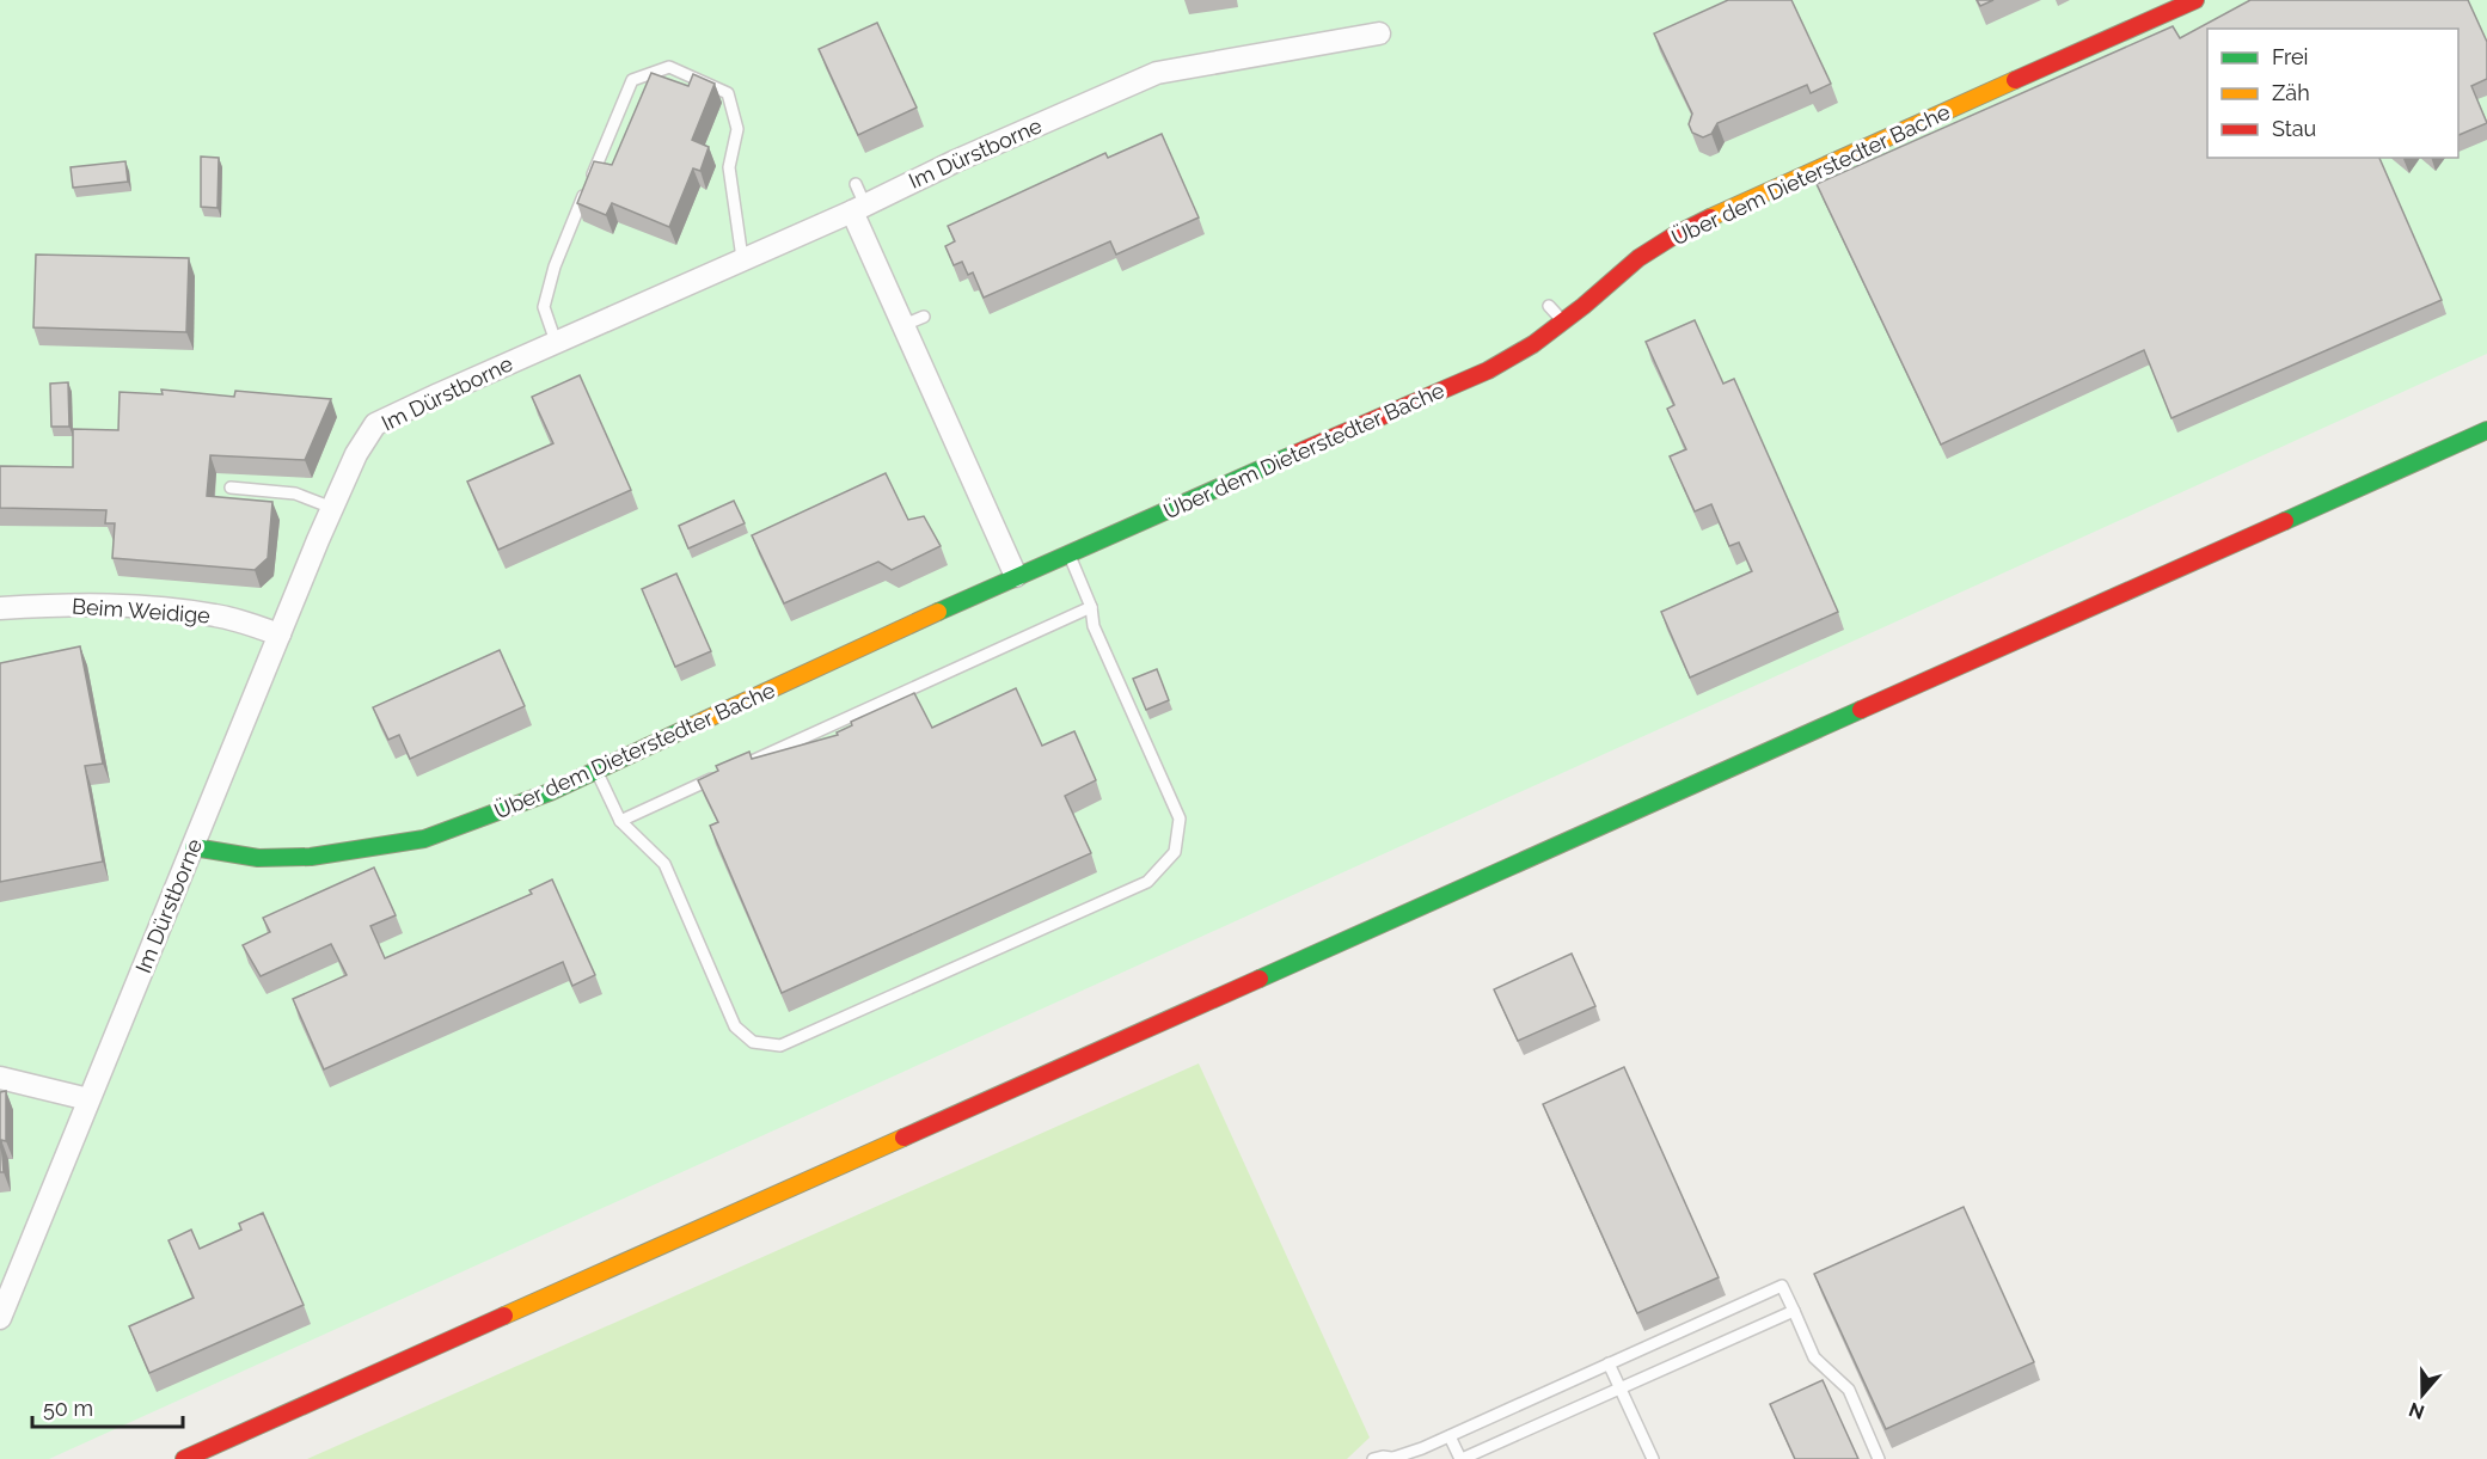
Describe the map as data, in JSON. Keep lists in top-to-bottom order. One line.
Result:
{"streets":{"main road":["Über dem Dieterstedter Bache"],"street":["Im Dürstborne","Beim Weidige"]},"crossings":[["Im Dürstborne","Über dem Dieterstedter Bache"],["Im Dürstborne","Beim Weidige"]],"legend":["Frei","Zäh","Stau"],"scale_bar":"50 m","north":"bottom"}
